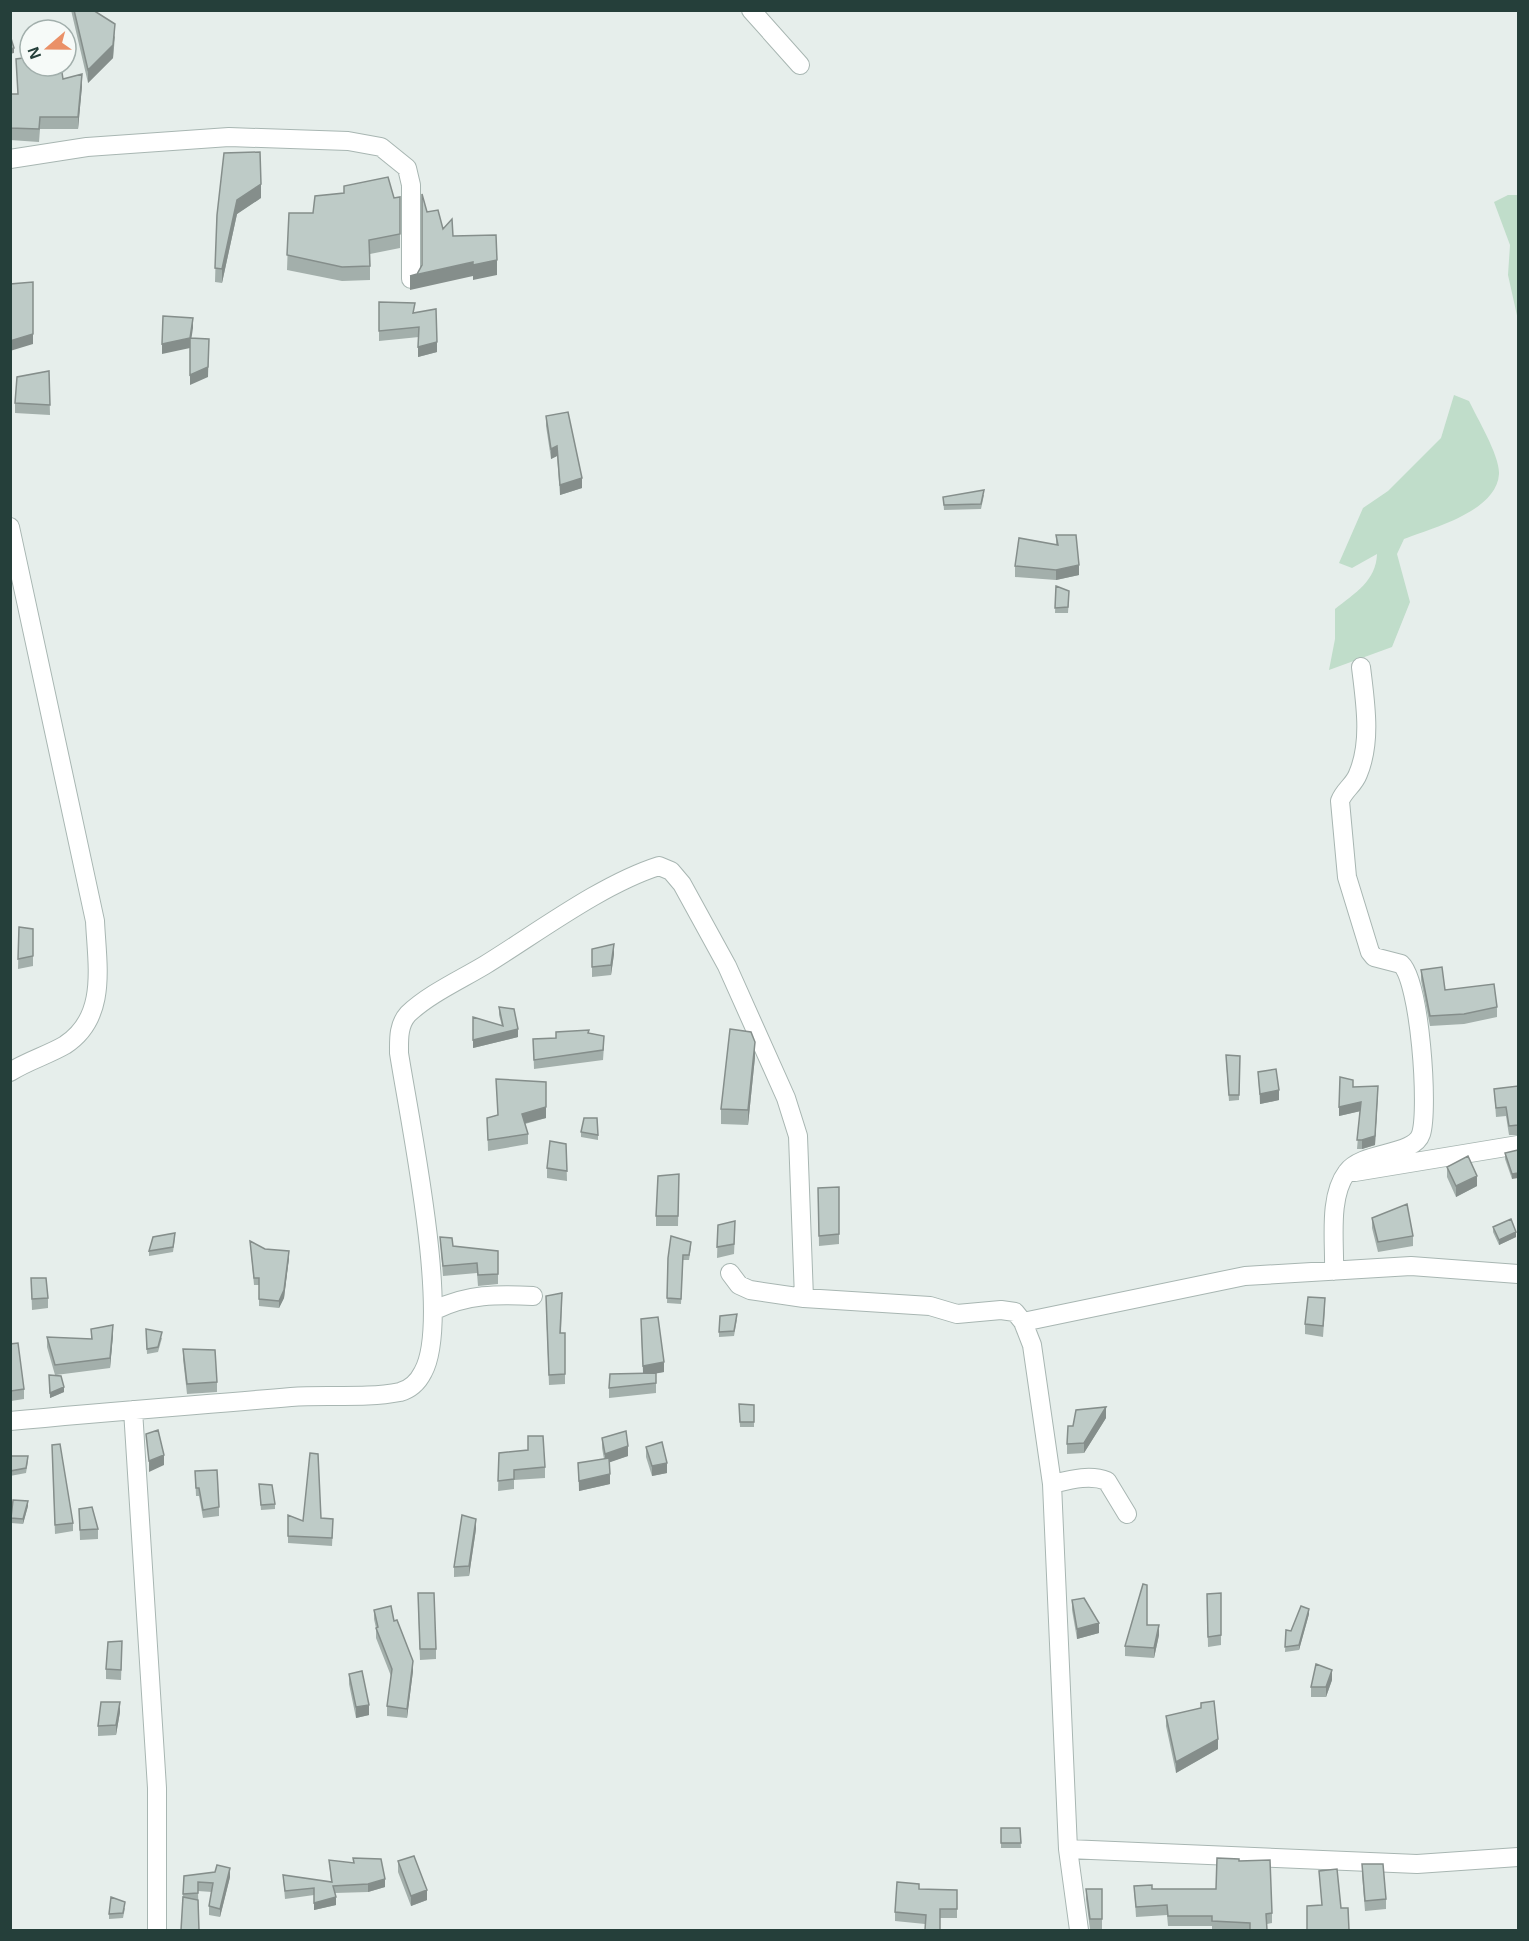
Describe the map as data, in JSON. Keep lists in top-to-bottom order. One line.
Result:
{"north":"left"}
